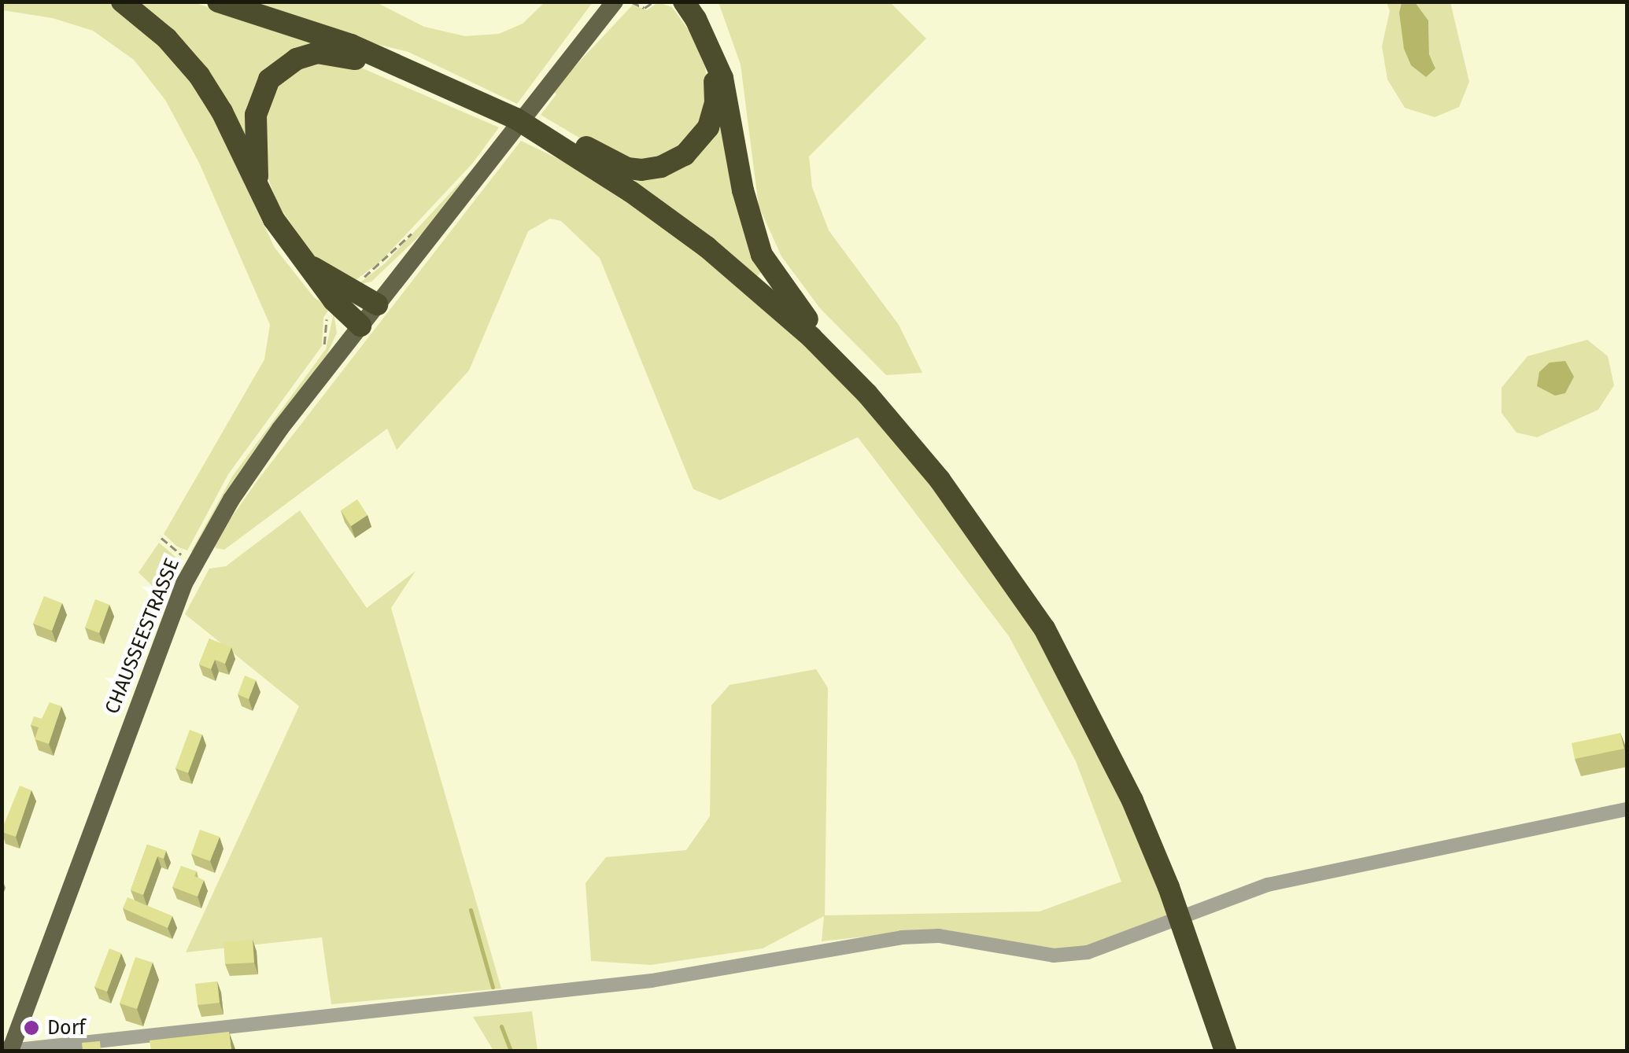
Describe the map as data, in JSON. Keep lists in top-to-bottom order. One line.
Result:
{"streets":{"main road":["CHAUSSEESTRASSE"]},"places":["Dorf"]}
